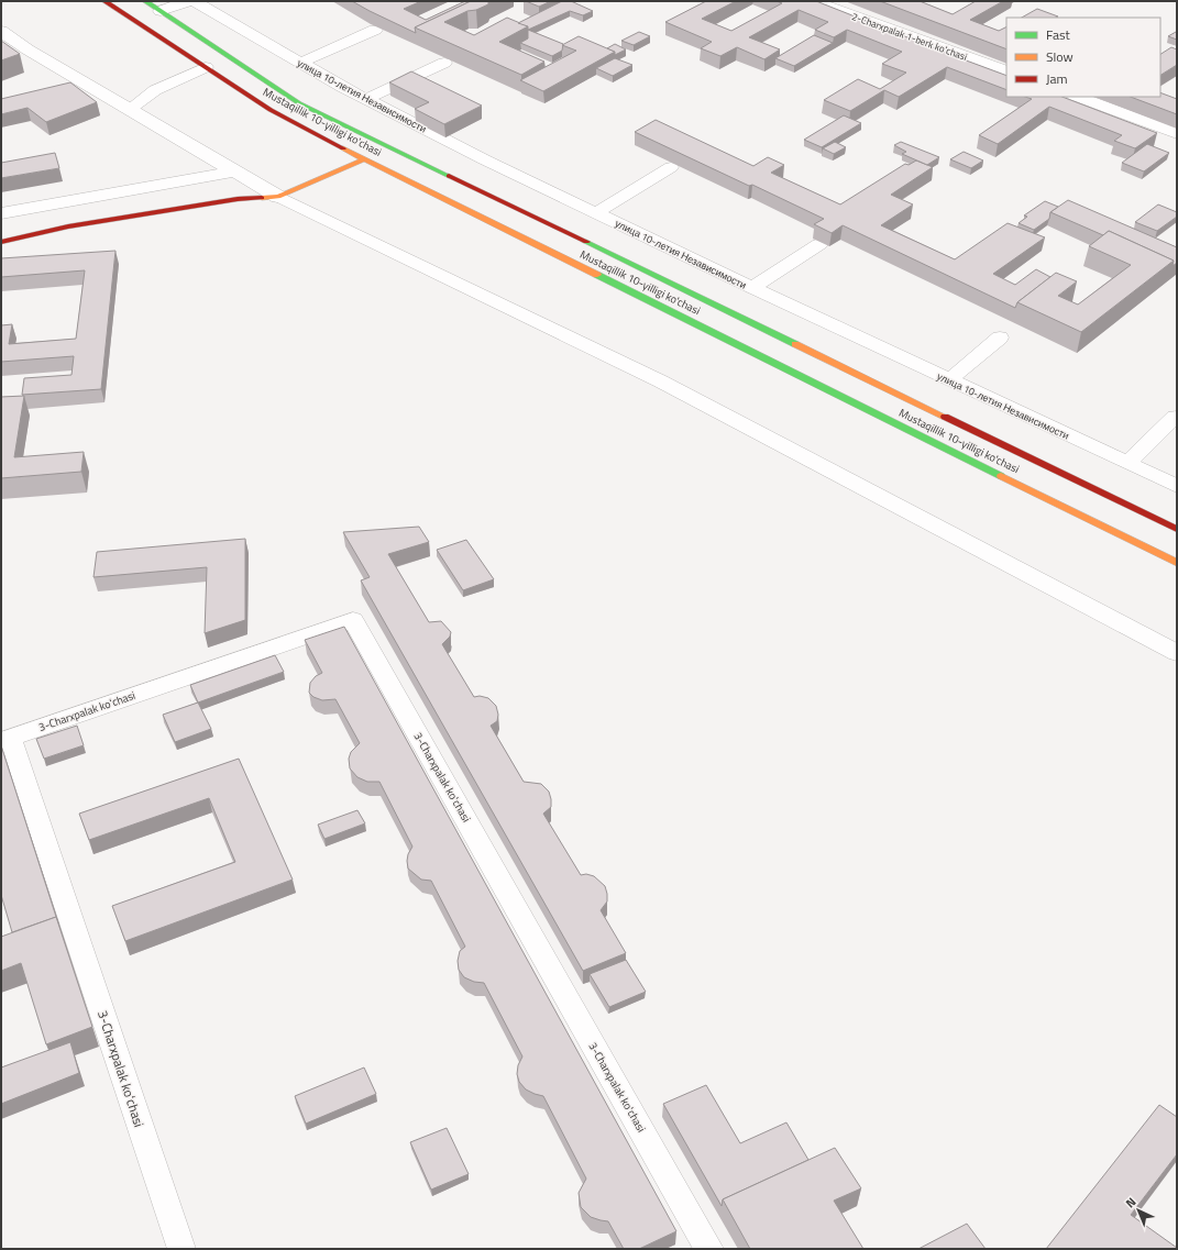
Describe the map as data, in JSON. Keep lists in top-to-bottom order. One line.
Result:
{"streets":{"main road":["Mustaqillik 10-yilligi ko'chasi"],"street":["2-Charxpalak 1-berk koʻchasi"],"lane":["улица 10-летия Независимости","3-Charxpalak koʻchasi"]},"legend":["Fast","Slow","Jam"],"north":"top left"}
